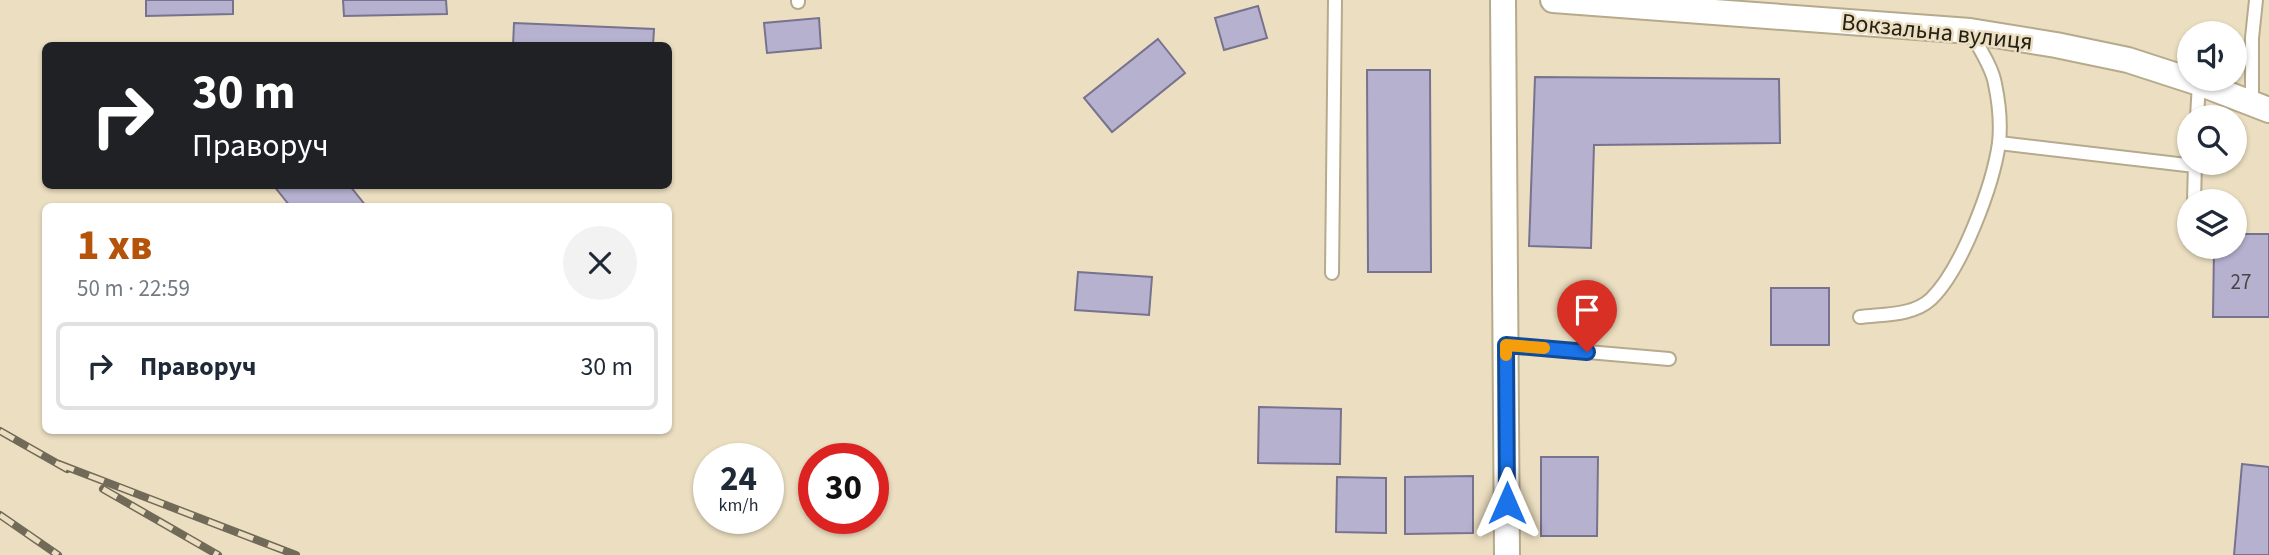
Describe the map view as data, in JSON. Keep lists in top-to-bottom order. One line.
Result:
{"streets":{"street":["Вокзальна вулиця"]},"house_numbers":["27"],"page":{"turn":["30 m","Праворуч"],"heading":["1 хв","50 m · 22:59"],"list":[{"name":"Праворуч","value":"30 m"}],"speed":"24 km/h","limit":"30"}}
